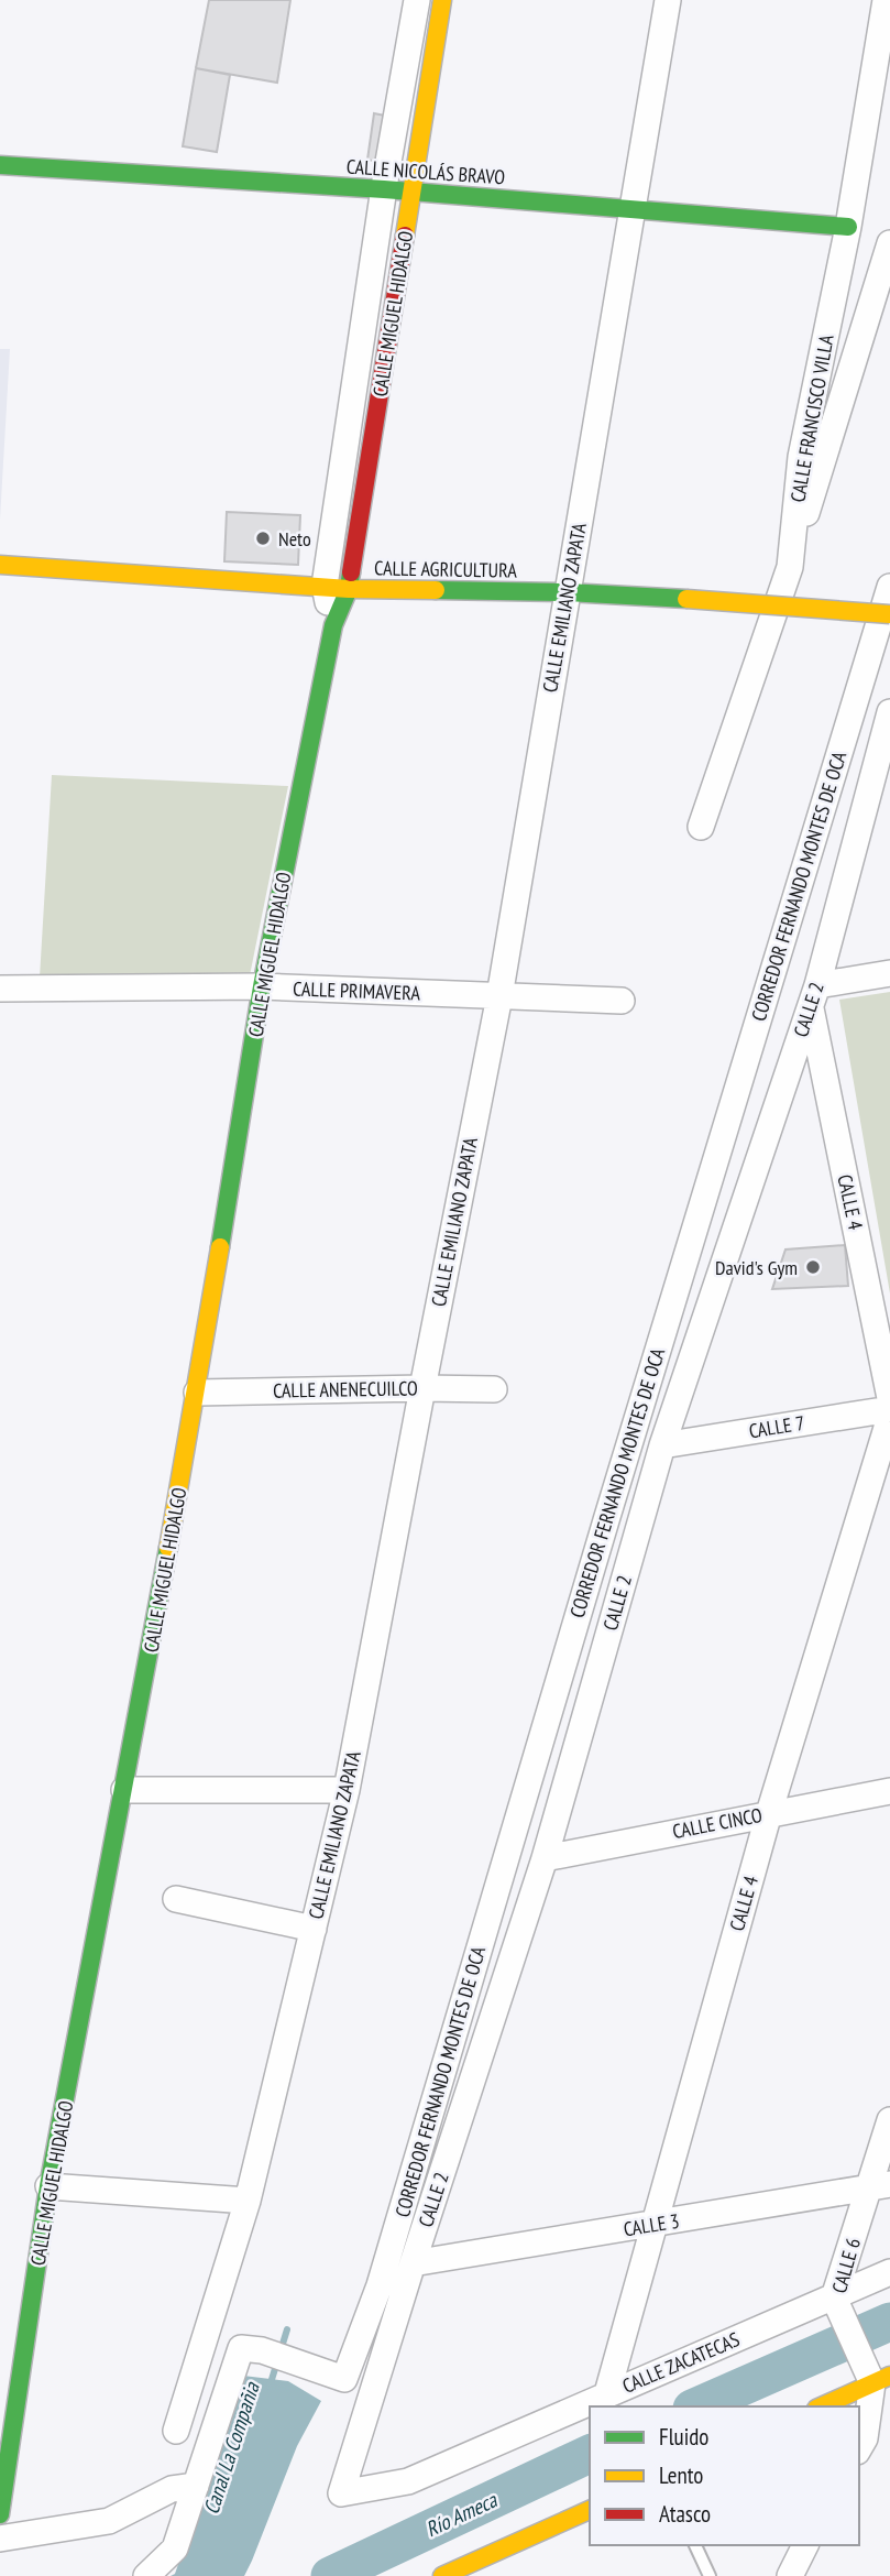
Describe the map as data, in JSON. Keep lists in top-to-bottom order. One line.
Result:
{"streets":{"street":["CALLE NICOLÁS BRAVO","CALLE MIGUEL HIDALGO","CALLE FRANCISCO VILLA","CALLE AGRICULTURA","CALLE EMILIANO ZAPATA","CORREDOR FERNANDO MONTES DE OCA","CALLE PRIMAVERA","CALLE 2","CALLE 4","CALLE ANENECUILCO","CALLE 7","CALLE CINCO","CALLE 3","CALLE 6","CALLE ZACATECAS"]},"crossings":[["CALLE NICOLÁS BRAVO","CALLE MIGUEL HIDALGO"],["CALLE NICOLÁS BRAVO","CALLE FRANCISCO VILLA"],["CALLE NICOLÁS BRAVO","CALLE EMILIANO ZAPATA"],["CALLE MIGUEL HIDALGO","CALLE AGRICULTURA"],["CALLE MIGUEL HIDALGO","CALLE PRIMAVERA"],["CALLE MIGUEL HIDALGO","CALLE ANENECUILCO"],["CALLE AGRICULTURA","CALLE EMILIANO ZAPATA"],["CALLE EMILIANO ZAPATA","CALLE PRIMAVERA"],["CALLE EMILIANO ZAPATA","CALLE ANENECUILCO"],["CALLE 2","CALLE 4"],["CALLE 2","CALLE 7"],["CALLE 2","CALLE CINCO"],["CALLE 2","CALLE 3"],["CALLE 2","CALLE ZACATECAS"],["CALLE 4","CALLE CINCO"],["CALLE 4","CALLE 3"],["CALLE 4","CALLE ZACATECAS"],["CALLE 3","CALLE 6"],["CALLE 6","CALLE ZACATECAS"]],"water":["Canal La Compañia","Río Ameca"],"places":["Neto","David's Gym"],"legend":["Fluido","Lento","Atasco"]}
